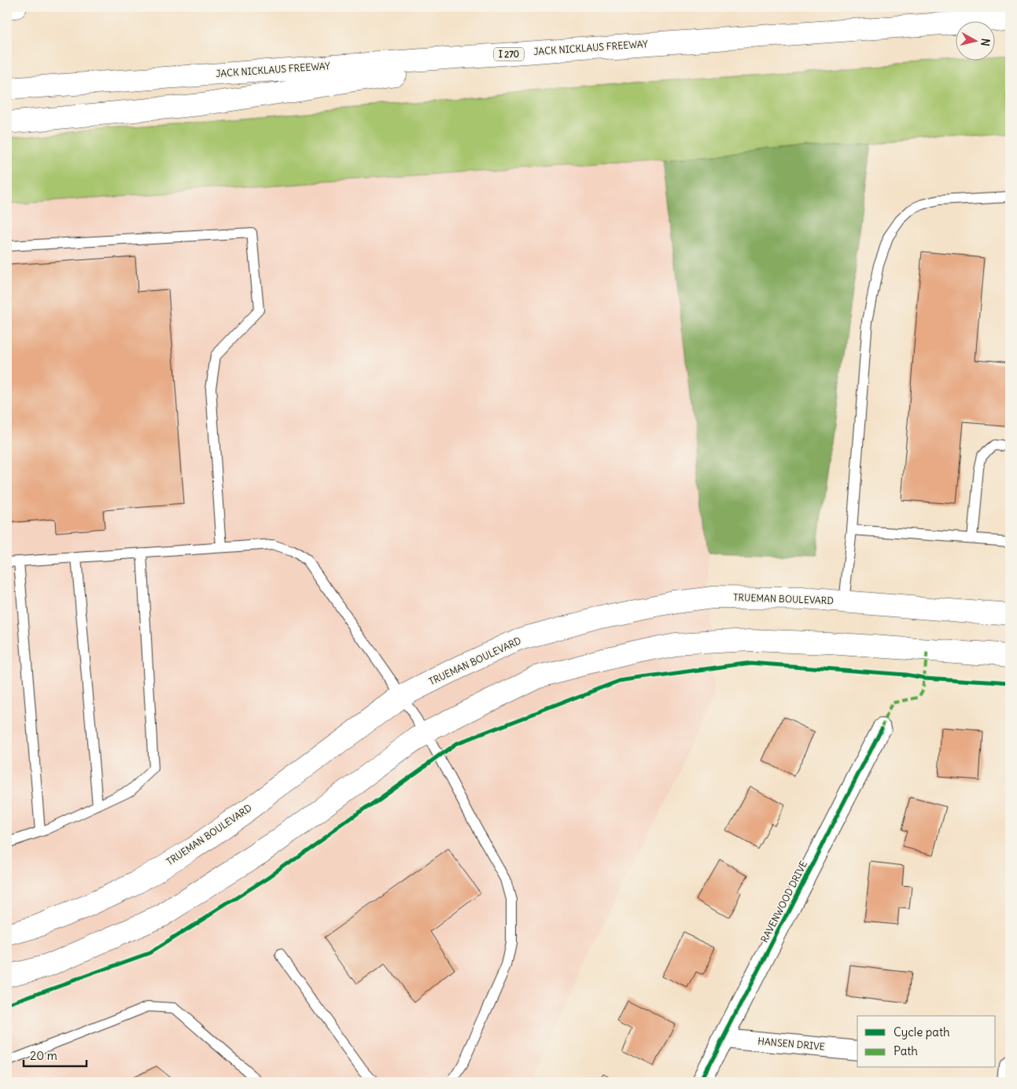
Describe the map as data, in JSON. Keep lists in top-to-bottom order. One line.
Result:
{"streets":{"main road":["JACK NICKLAUS FREEWAY","I 270","TRUEMAN BOULEVARD"],"street":["RAVENWOOD DRIVE","HANSEN DRIVE"]},"crossings":[["RAVENWOOD DRIVE","HANSEN DRIVE"]],"legend":["Cycle path","Path"],"scale_bar":"20 m","north":"right"}
